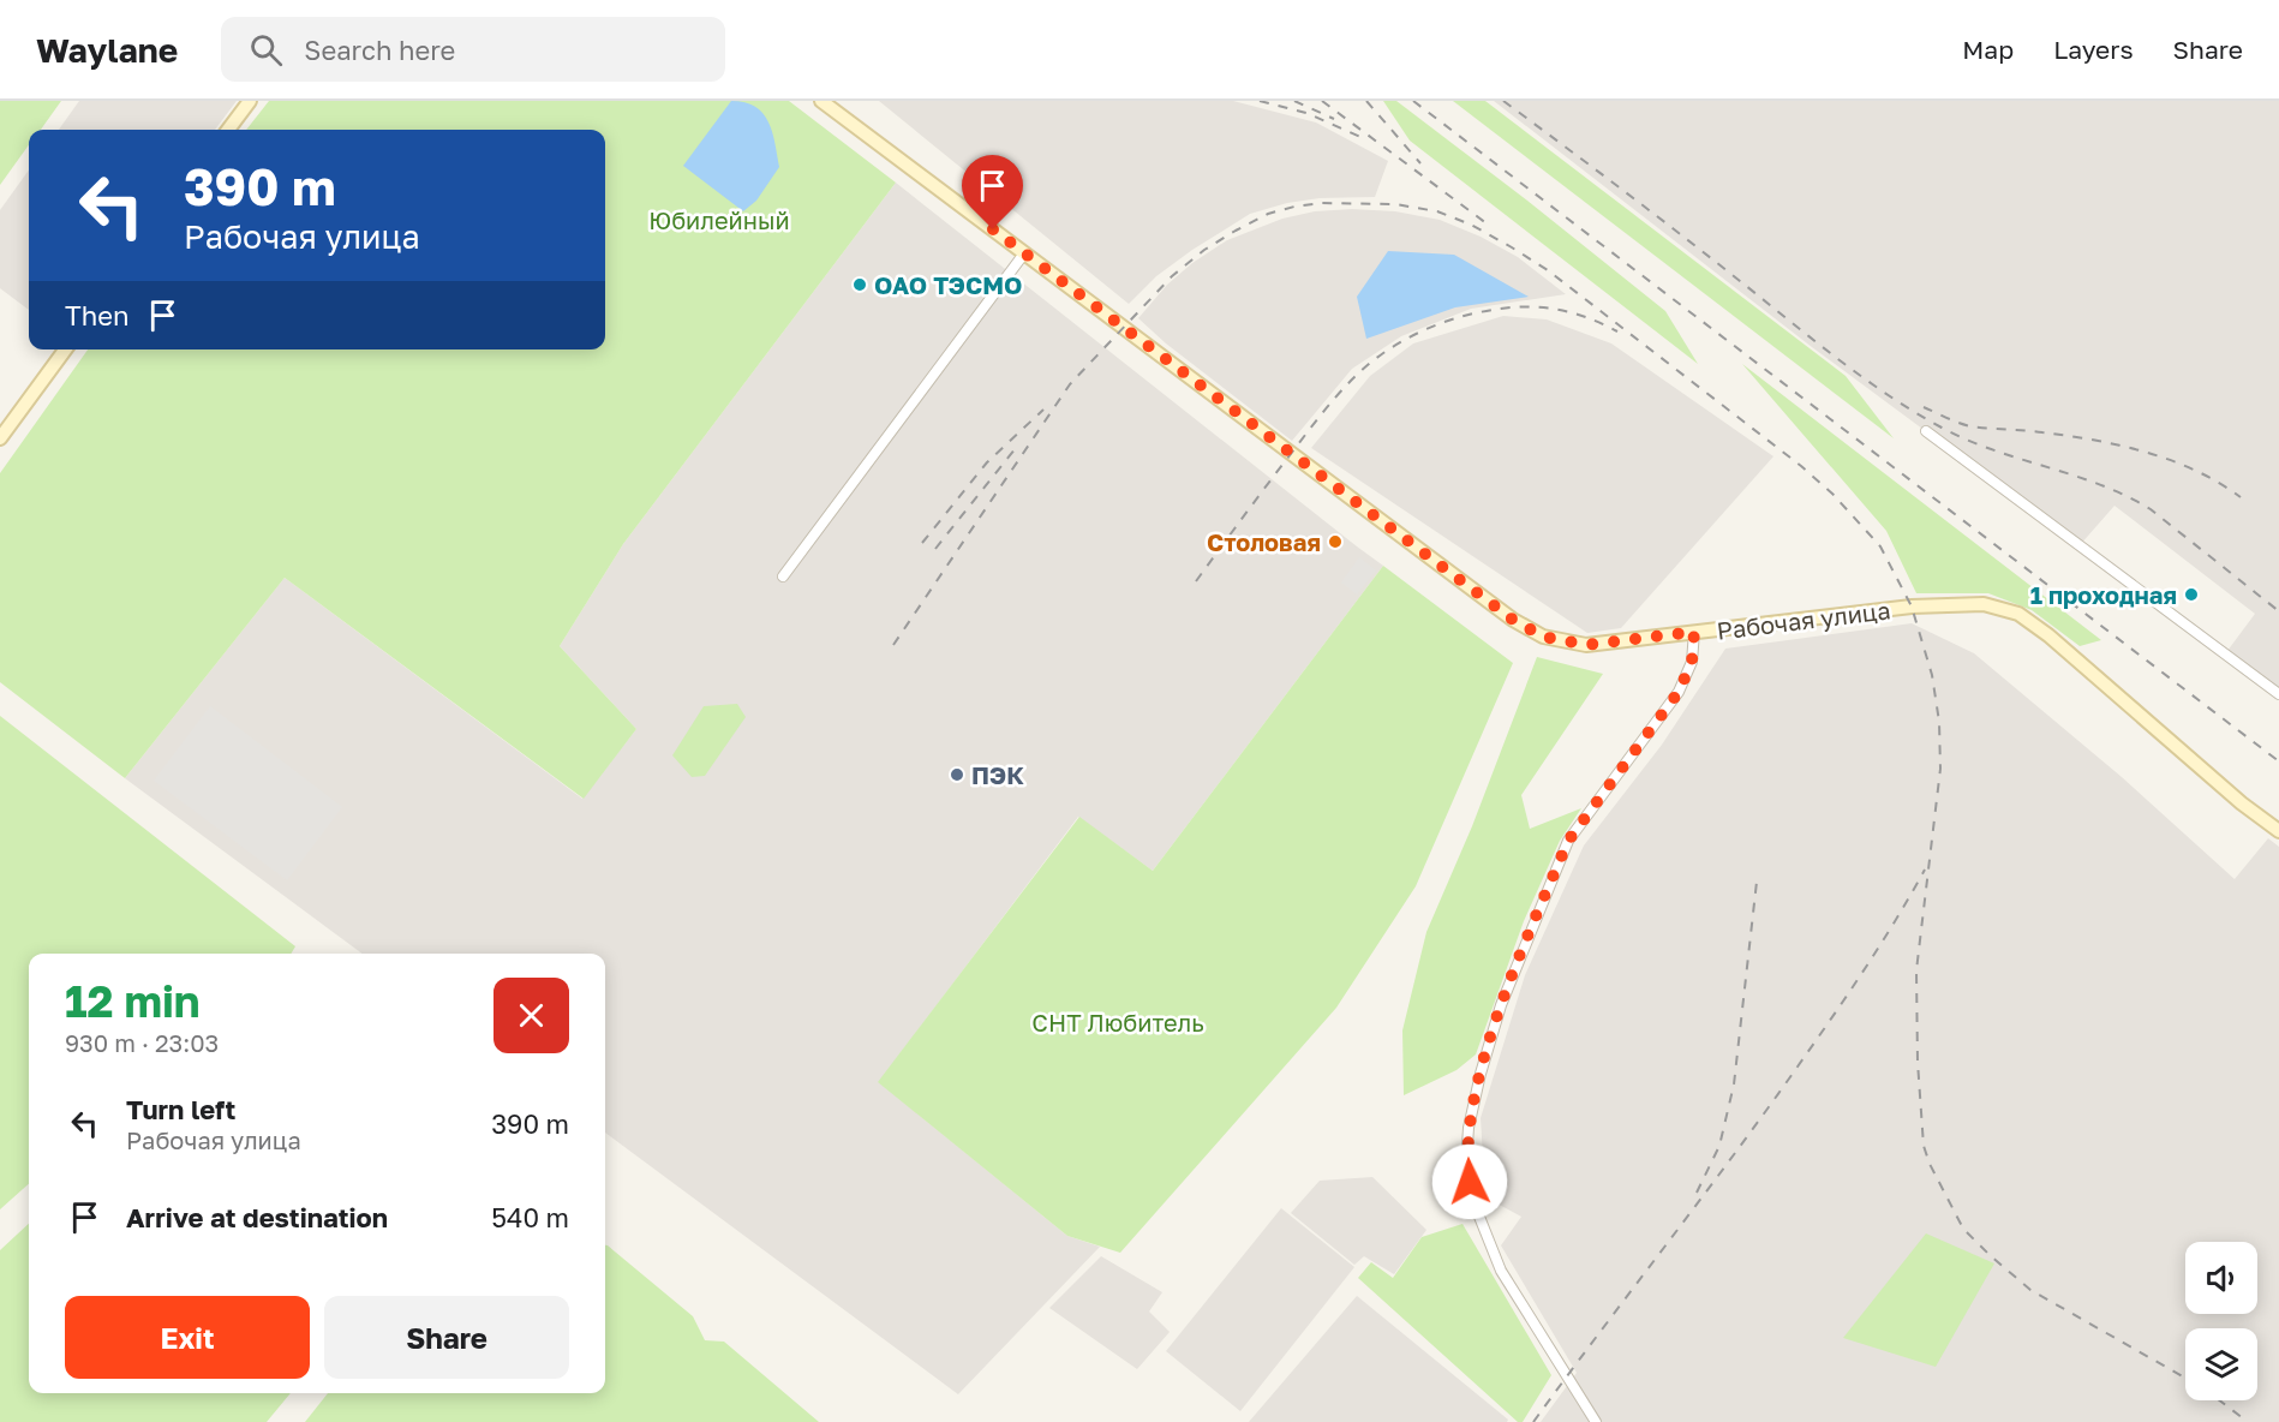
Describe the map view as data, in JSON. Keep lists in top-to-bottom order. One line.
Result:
{"streets":{"street":["Рабочая улица"]},"parks":["Юбилейный","СНТ Любитель"],"places":["ОАО ТЭСМО","Столовая","1 проходная","ПЭК"],"page":{"header":"Waylane","search":"Search here","nav":["Map","Layers","Share"],"turn":["390 m","Рабочая улица"],"then":"Then","heading":["12 min","930 m · 23:03"],"list":[{"name":"Turn left","note":"Рабочая улица","value":"390 m"},{"name":"Arrive at destination","value":"540 m"}],"buttons":["Exit","Share"]}}
